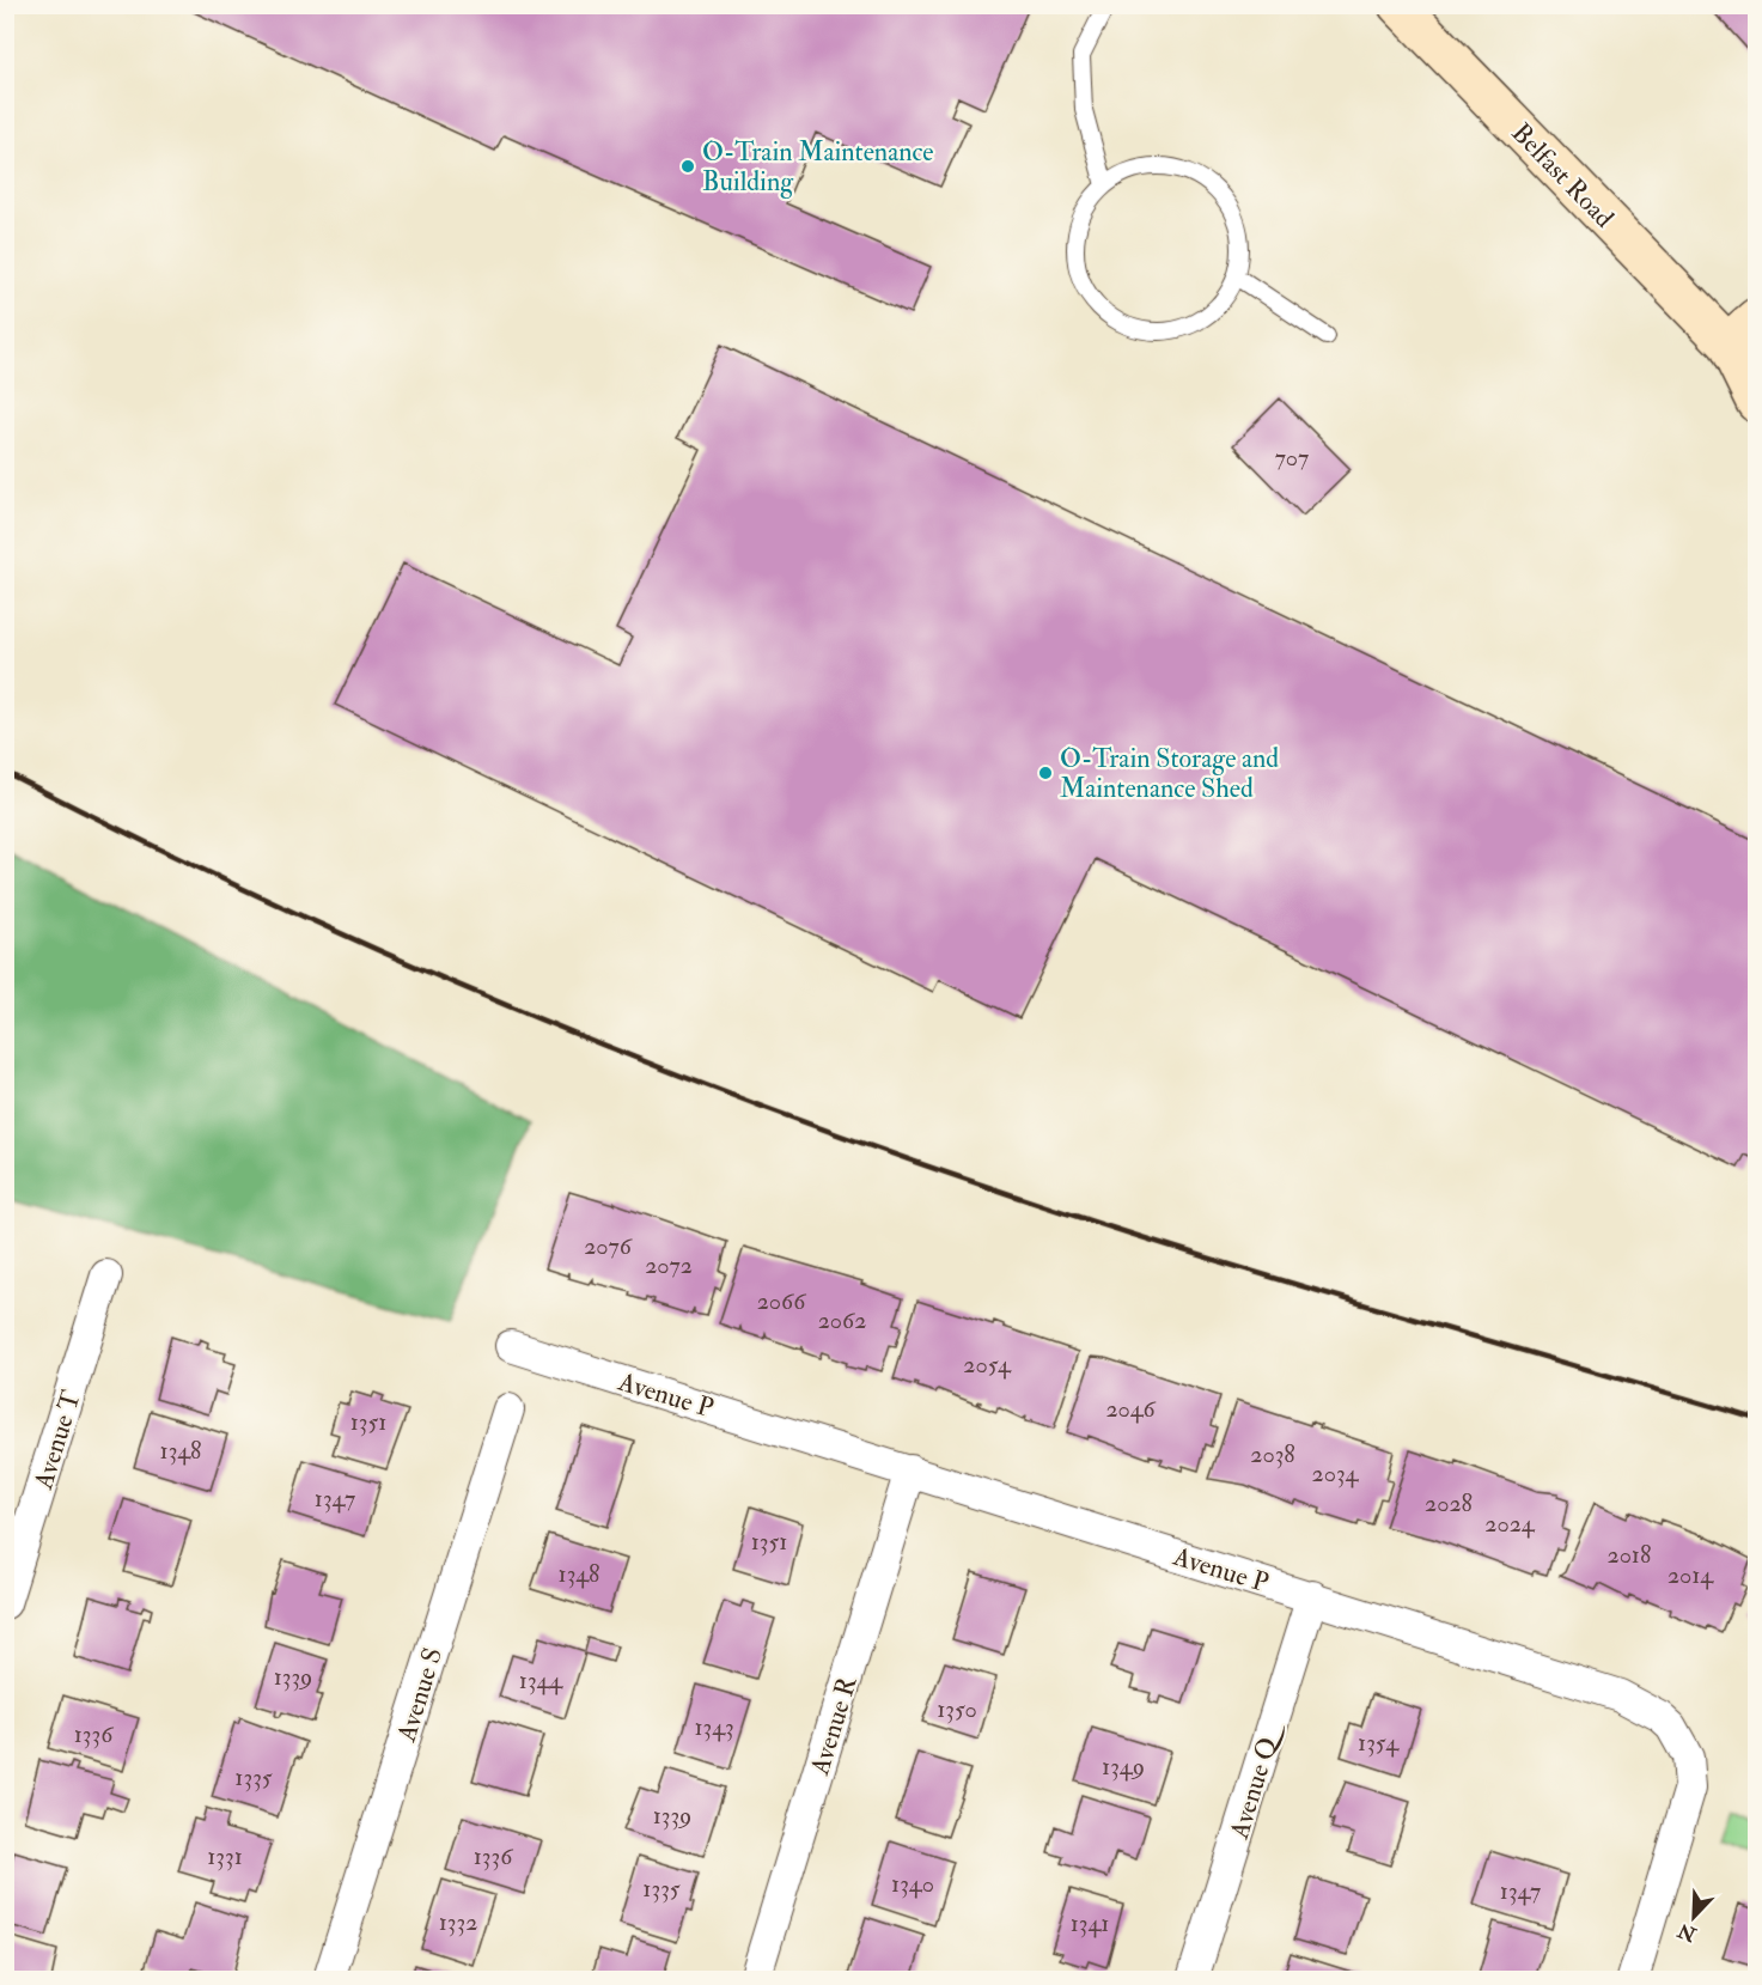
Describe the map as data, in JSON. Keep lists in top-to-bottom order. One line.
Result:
{"streets":{"street":["Belfast Road","Avenue P","Avenue T","Avenue S","Avenue R","Avenue Q"]},"crossings":[["Avenue P","Avenue R"],["Avenue P","Avenue Q"]],"places":["O-Train Maintenance Building","O-Train Storage and Maintenance Shed"],"house_numbers":["707","2076","2072","2066","2062","2054","2046","1351","1348","2038","2034","1347","2028","2024","1351","2018","1348","2014","1339","1344","1350","1343","1336","1354","1349","1335","1339","1331","1336","1340","1335","1347","1332","1341"],"north":"bottom left"}
